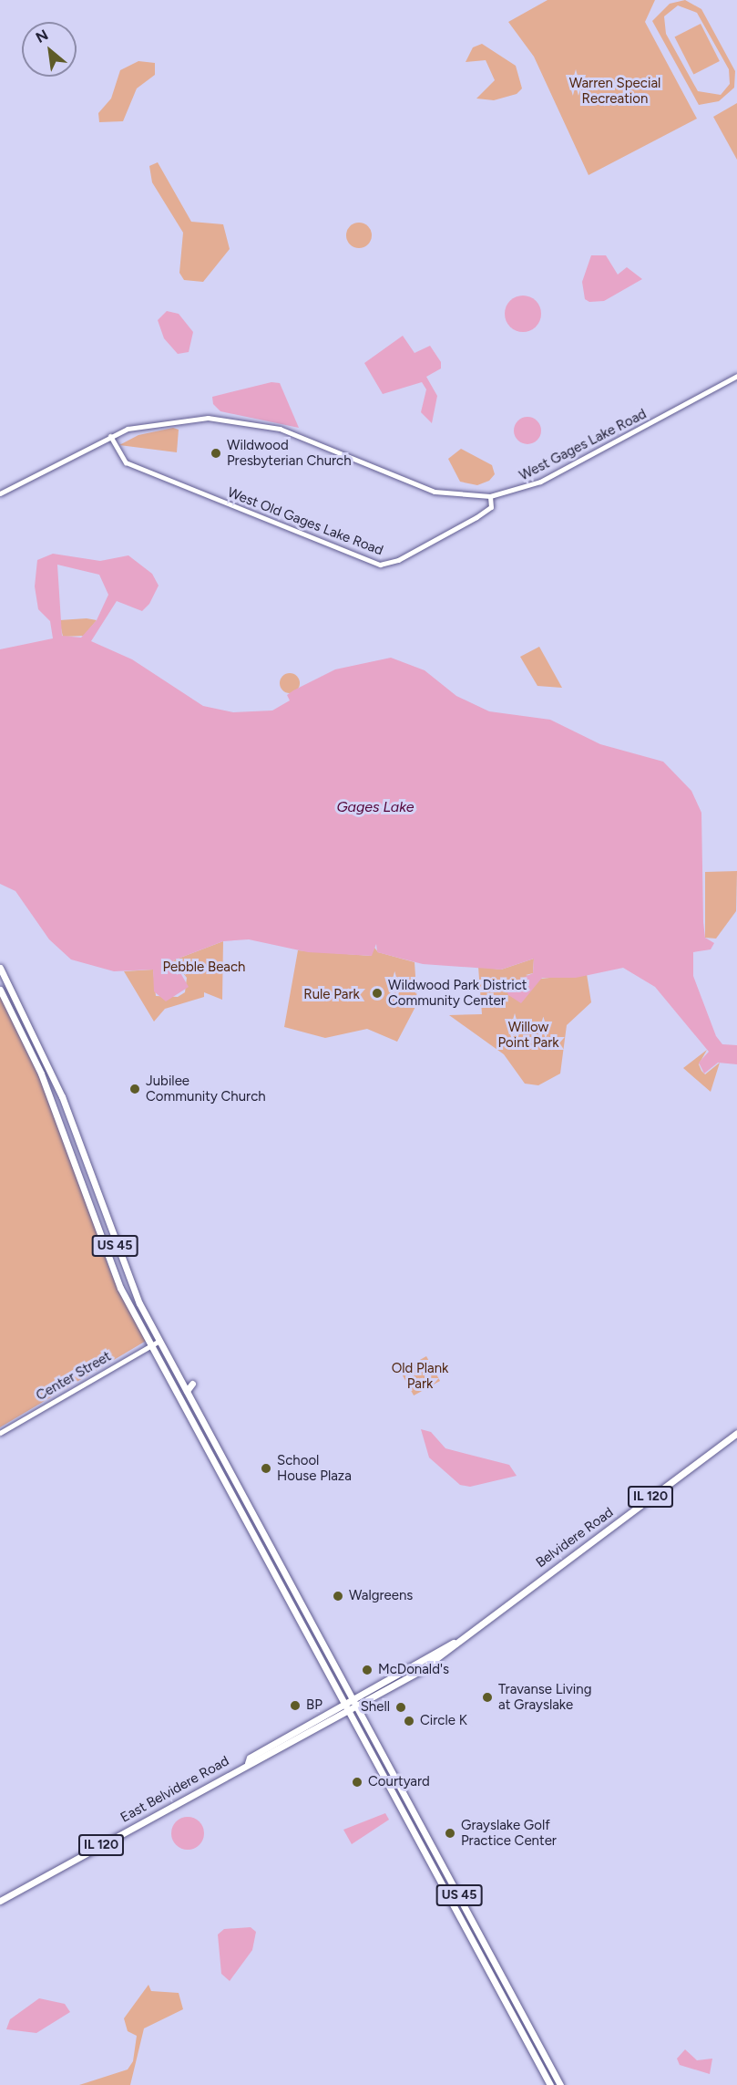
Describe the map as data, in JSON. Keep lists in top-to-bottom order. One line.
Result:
{"streets":{"main road":["US 45","IL 120","Belvidere Road","East Belvidere Road"],"street":["West Gages Lake Road","West Old Gages Lake Road","Center Street"]},"crossings":[["West Gages Lake Road","West Old Gages Lake Road"],["US 45","Center Street"],["US 45","Belvidere Road"],["US 45","East Belvidere Road"],["Belvidere Road","East Belvidere Road"]],"water":["Gages Lake"],"parks":["Warren Special Recreation","Pebble Beach","Rule Park","Willow Point Park","Old Plank Park"],"places":["Wildwood Presbyterian Church","Wildwood Park District Community Center","Jubilee Community Church","School House Plaza","Walgreens","McDonald's","Travanse Living at Grayslake","BP","Shell","Circle K","Courtyard","Grayslake Golf Practice Center"],"north":"top left"}
